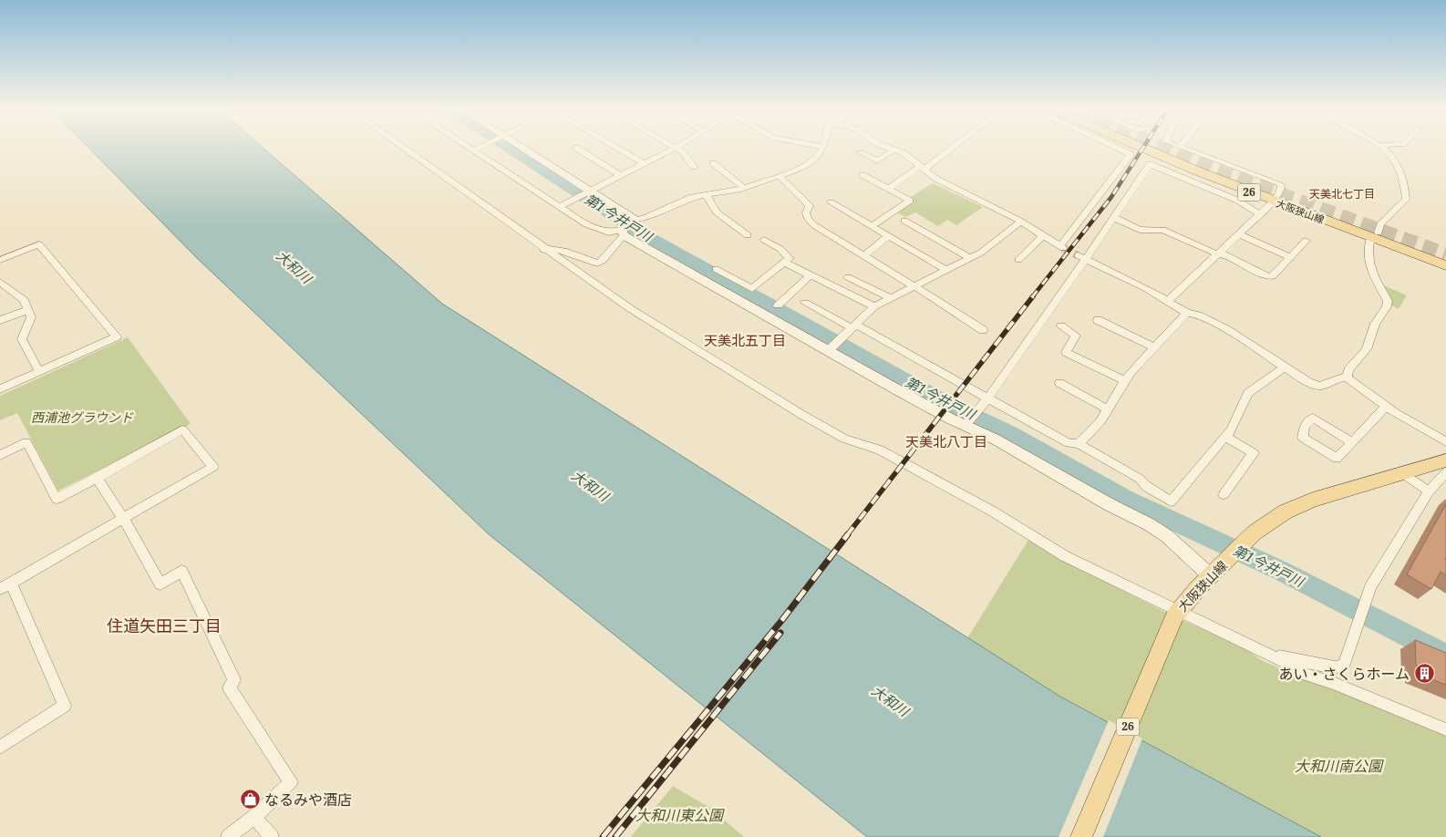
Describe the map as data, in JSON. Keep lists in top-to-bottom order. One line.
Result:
{"streets":{"main road":["26","大阪狭山線"]},"districts":["天美北七丁目","天美北五丁目","天美北八丁目","住道矢田三丁目"],"water":["第1今井戸川","大和川"],"parks":["西浦池グラウンド","大和川南公園","大和川東公園"],"places":{"building":["あい・さくらホーム"],"shop":["なるみや酒店"]}}
